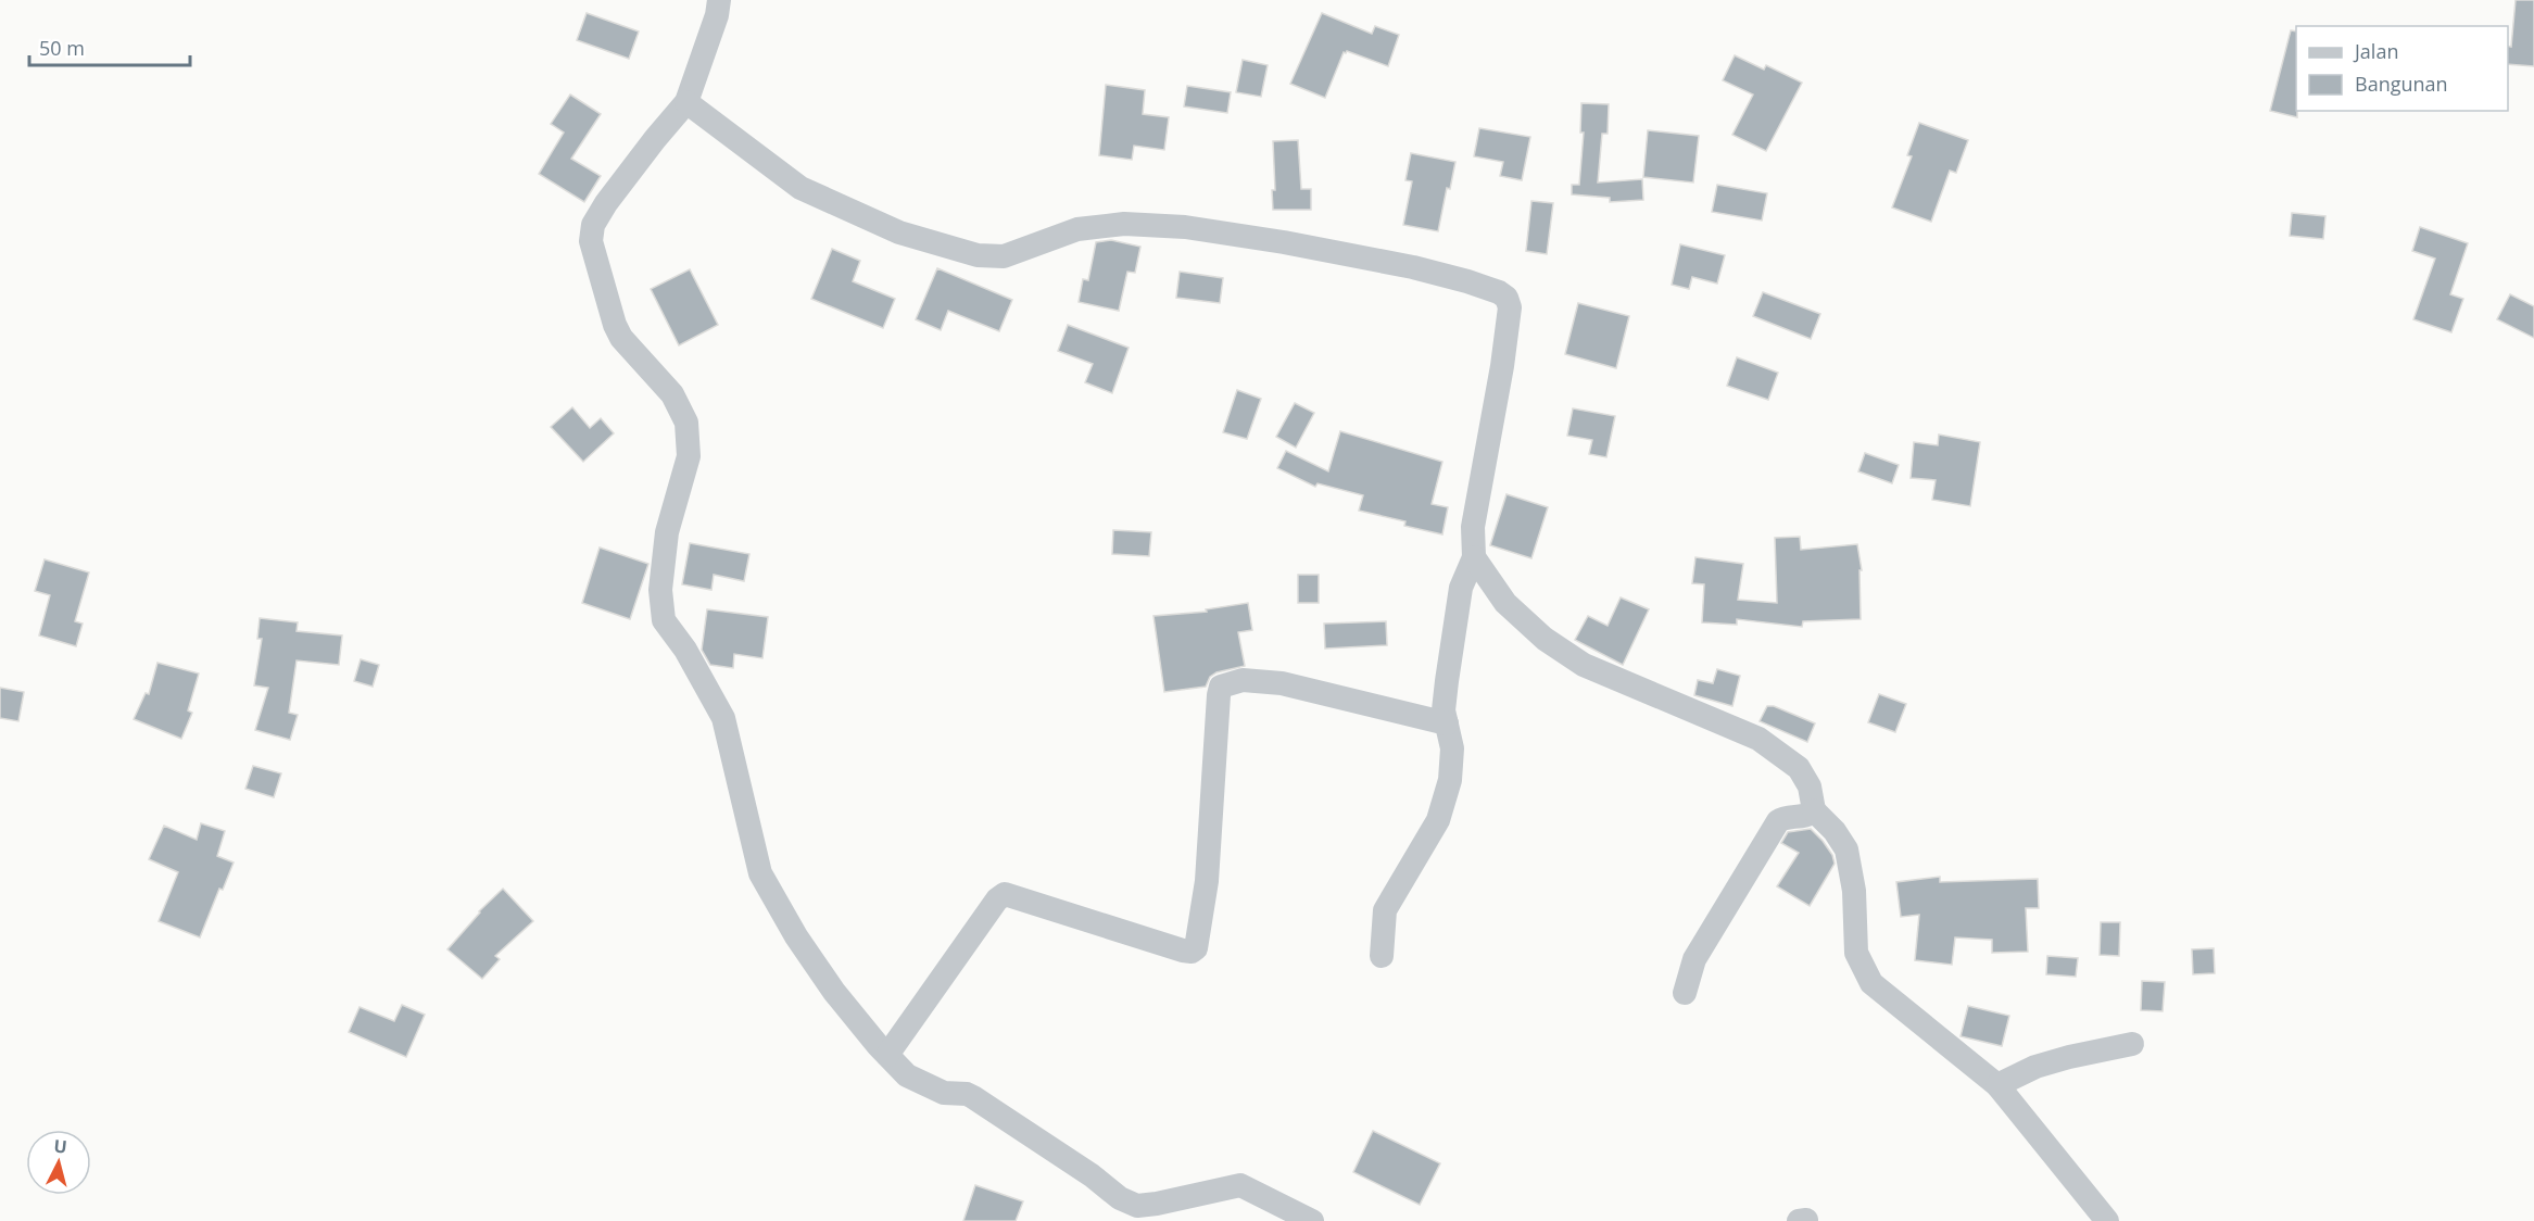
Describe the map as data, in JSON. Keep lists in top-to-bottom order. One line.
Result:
{"legend":["Jalan","Bangunan"],"scale_bar":"50 m","north":"top"}
